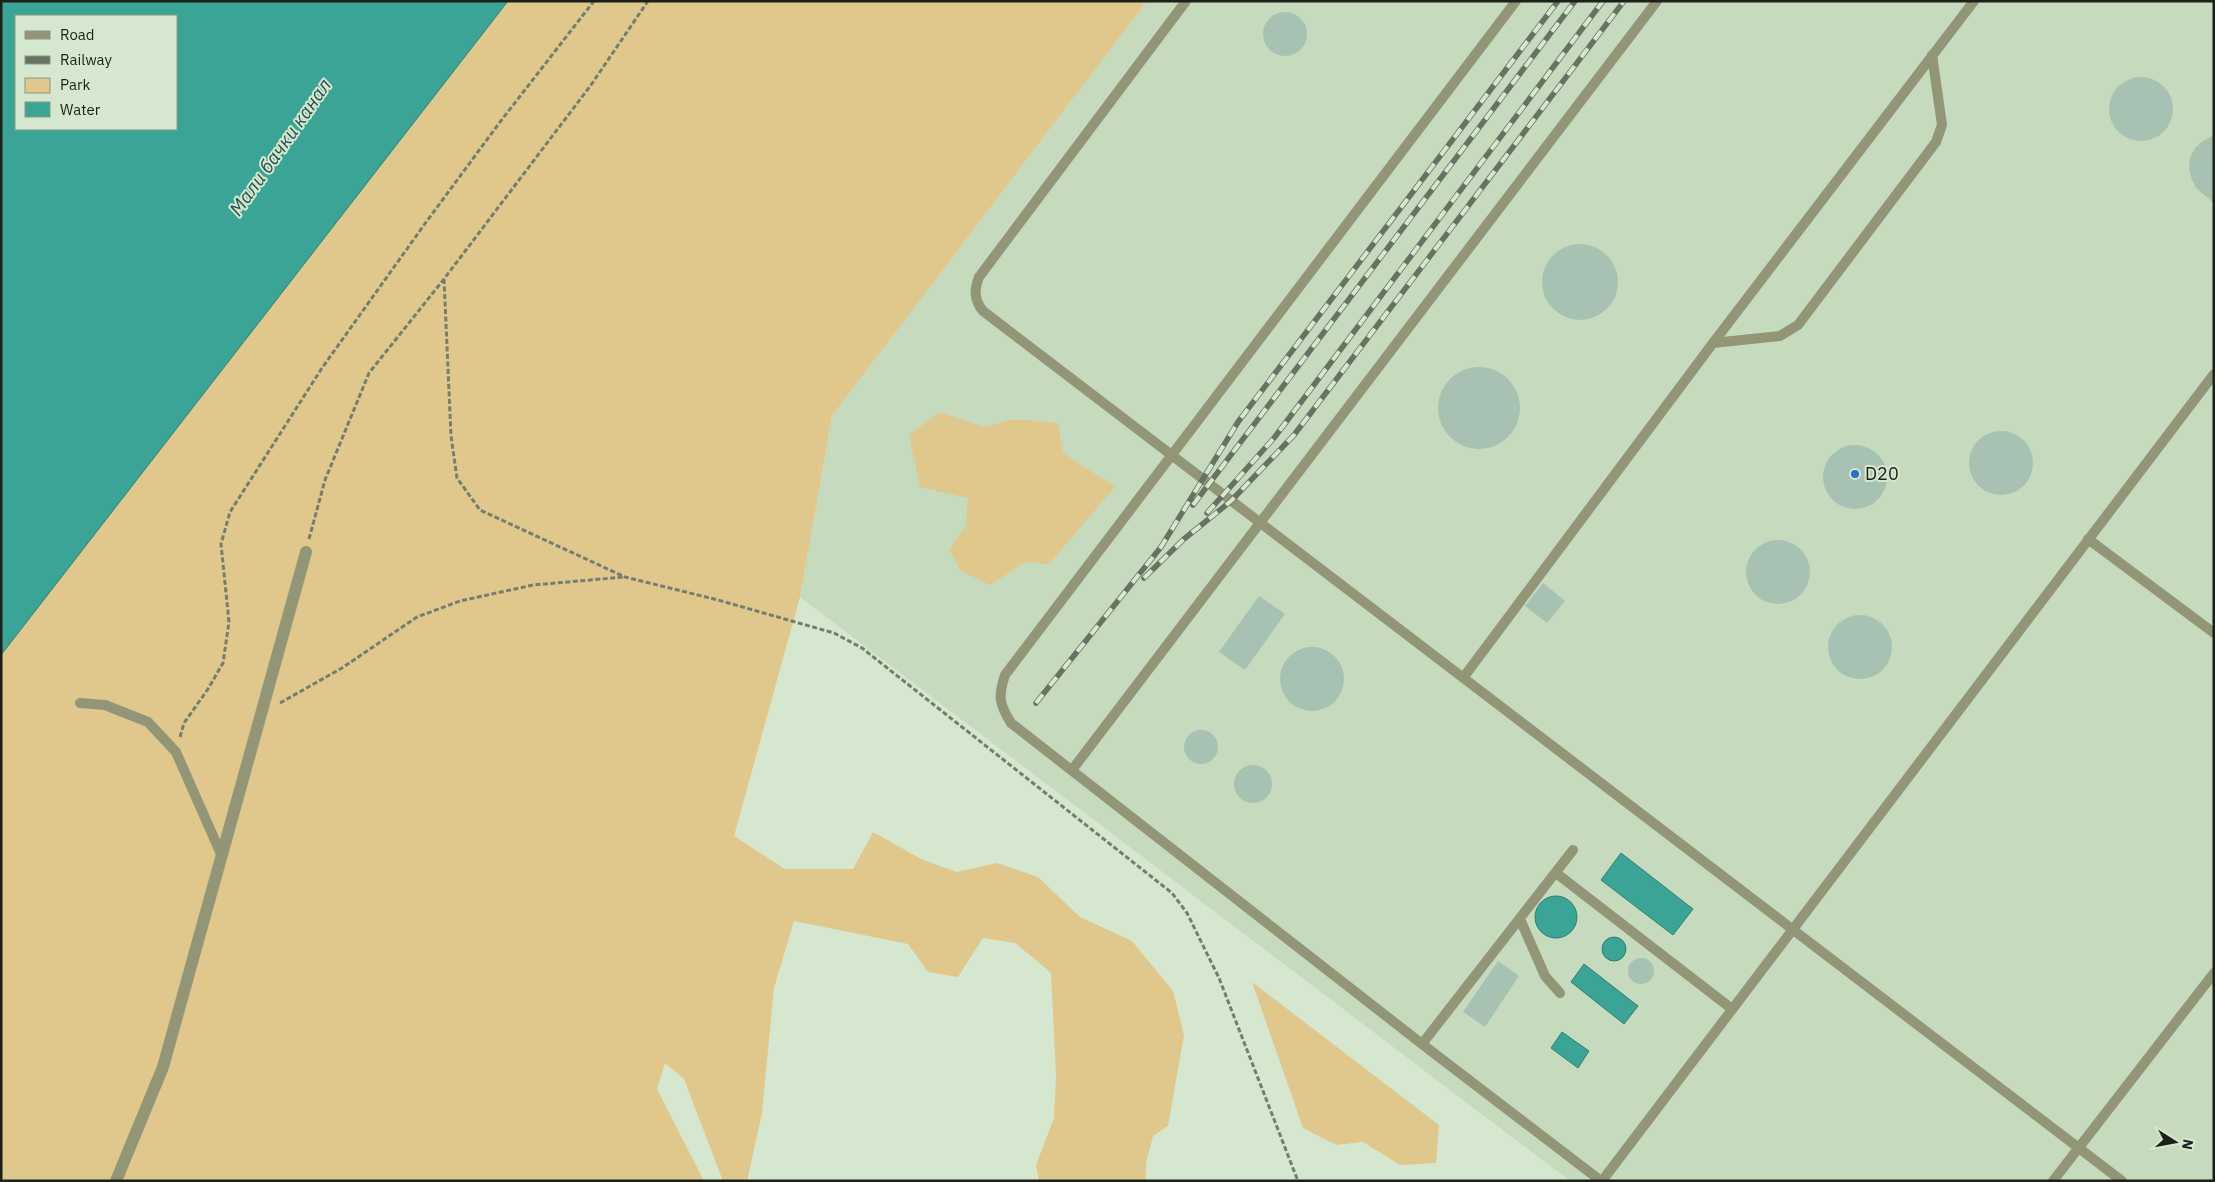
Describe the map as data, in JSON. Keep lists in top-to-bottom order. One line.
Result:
{"water":["Мали бачки канал"],"places":["D20"],"legend":["Road","Railway","Park","Water"],"north":"right"}
